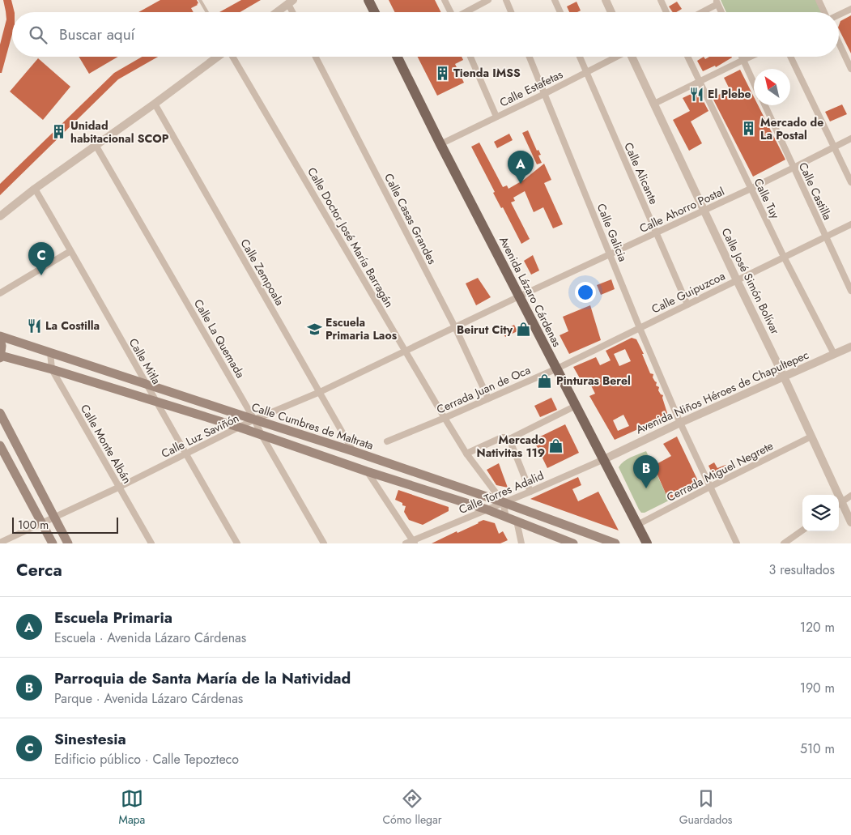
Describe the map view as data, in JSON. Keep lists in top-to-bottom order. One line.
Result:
{"streets":{"main road":["Avenida Lázaro Cárdenas","Calle Cumbres de Maltrata"],"street":["Calle Estafetas","Calle Alicante","Calle Castilla","Calle Tuy","Calle Ahorro Postal","Calle Casas Grandes","Calle Galicia","Calle Doctor José María Barragán","Calle Zempoala","Calle José Simón Bolívar","Calle Guipuzcoa","Calle La Quemada","Calle Mitla","Cerrada Juan de Oca","Avenida Niños Héroes de Chapultepec","Calle Luz Saviñón","Calle Monte Albán","Cerrada Miguel Negrete","Calle Torres Adalid"]},"crossings":[["Calle Estafetas","Calle Alicante"],["Calle Estafetas","Calle Galicia"],["Calle Estafetas","Avenida Lázaro Cárdenas"],["Calle Alicante","Calle Ahorro Postal"],["Calle Alicante","Calle Guipuzcoa"],["Calle Castilla","Calle Ahorro Postal"],["Calle Castilla","Calle Guipuzcoa"],["Calle Tuy","Calle Ahorro Postal"],["Calle Tuy","Calle Guipuzcoa"],["Calle Tuy","Avenida Niños Héroes de Chapultepec"],["Calle Ahorro Postal","Calle Galicia"],["Calle Ahorro Postal","Calle José Simón Bolívar"],["Calle Ahorro Postal","Avenida Lázaro Cárdenas"],["Calle Ahorro Postal","Calle Luz Saviñón"],["Calle Casas Grandes","Cerrada Juan de Oca"],["Calle Casas Grandes","Calle Luz Saviñón"],["Calle Galicia","Calle Guipuzcoa"],["Calle Galicia","Avenida Niños Héroes de Chapultepec"],["Calle Galicia","Cerrada Miguel Negrete"],["Calle Doctor José María Barragán","Cerrada Juan de Oca"],["Calle Doctor José María Barragán","Calle Cumbres de Maltrata"],["Calle Doctor José María Barragán","Calle Luz Saviñón"],["Calle Doctor José María Barragán","Calle Torres Adalid"],["Calle Zempoala","Calle Cumbres de Maltrata"],["Calle Zempoala","Calle Luz Saviñón"],["Calle José Simón Bolívar","Calle Guipuzcoa"],["Calle José Simón Bolívar","Avenida Niños Héroes de Chapultepec"],["Calle José Simón Bolívar","Cerrada Miguel Negrete"],["Avenida Lázaro Cárdenas","Calle Guipuzcoa"],["Avenida Lázaro Cárdenas","Cerrada Juan de Oca"],["Avenida Lázaro Cárdenas","Avenida Niños Héroes de Chapultepec"],["Avenida Lázaro Cárdenas","Calle Luz Saviñón"],["Avenida Lázaro Cárdenas","Cerrada Miguel Negrete"],["Avenida Lázaro Cárdenas","Calle Torres Adalid"],["Calle Guipuzcoa","Cerrada Juan de Oca"],["Calle La Quemada","Calle Cumbres de Maltrata"],["Calle La Quemada","Calle Luz Saviñón"],["Calle Mitla","Calle Cumbres de Maltrata"],["Calle Mitla","Calle Luz Saviñón"],["Avenida Niños Héroes de Chapultepec","Calle Torres Adalid"],["Calle Cumbres de Maltrata","Calle Luz Saviñón"],["Calle Cumbres de Maltrata","Calle Monte Albán"],["Calle Cumbres de Maltrata","Calle Torres Adalid"],["Calle Luz Saviñón","Calle Monte Albán"]],"places":{"building":["Tienda IMSS","Mercado de La Postal","Unidad habitacional SCOP"],"restaurant":["El Plebe","La Costilla"],"school or university":["Escuela Primaria Laos"],"shop":["Beirut City","Pinturas Berel","Mercado Nativitas 119"]},"scale_bar":"100 m","north":"top left","page":{"search":"Buscar aquí","pins":["A","C","B"],"scale":"100 m","heading":["Cerca","3 resultados"],"list":[{"mark":"A","name":"Escuela Primaria","note":"Escuela · Avenida Lázaro Cárdenas","value":"120 m"},{"mark":"B","name":"Parroquia de Santa María de la Natividad","note":"Parque · Avenida Lázaro Cárdenas","value":"190 m"},{"mark":"C","name":"Sinestesia","note":"Edificio público · Calle Tepozteco","value":"510 m"}],"nav":["Mapa","Cómo llegar","Guardados"]}}
